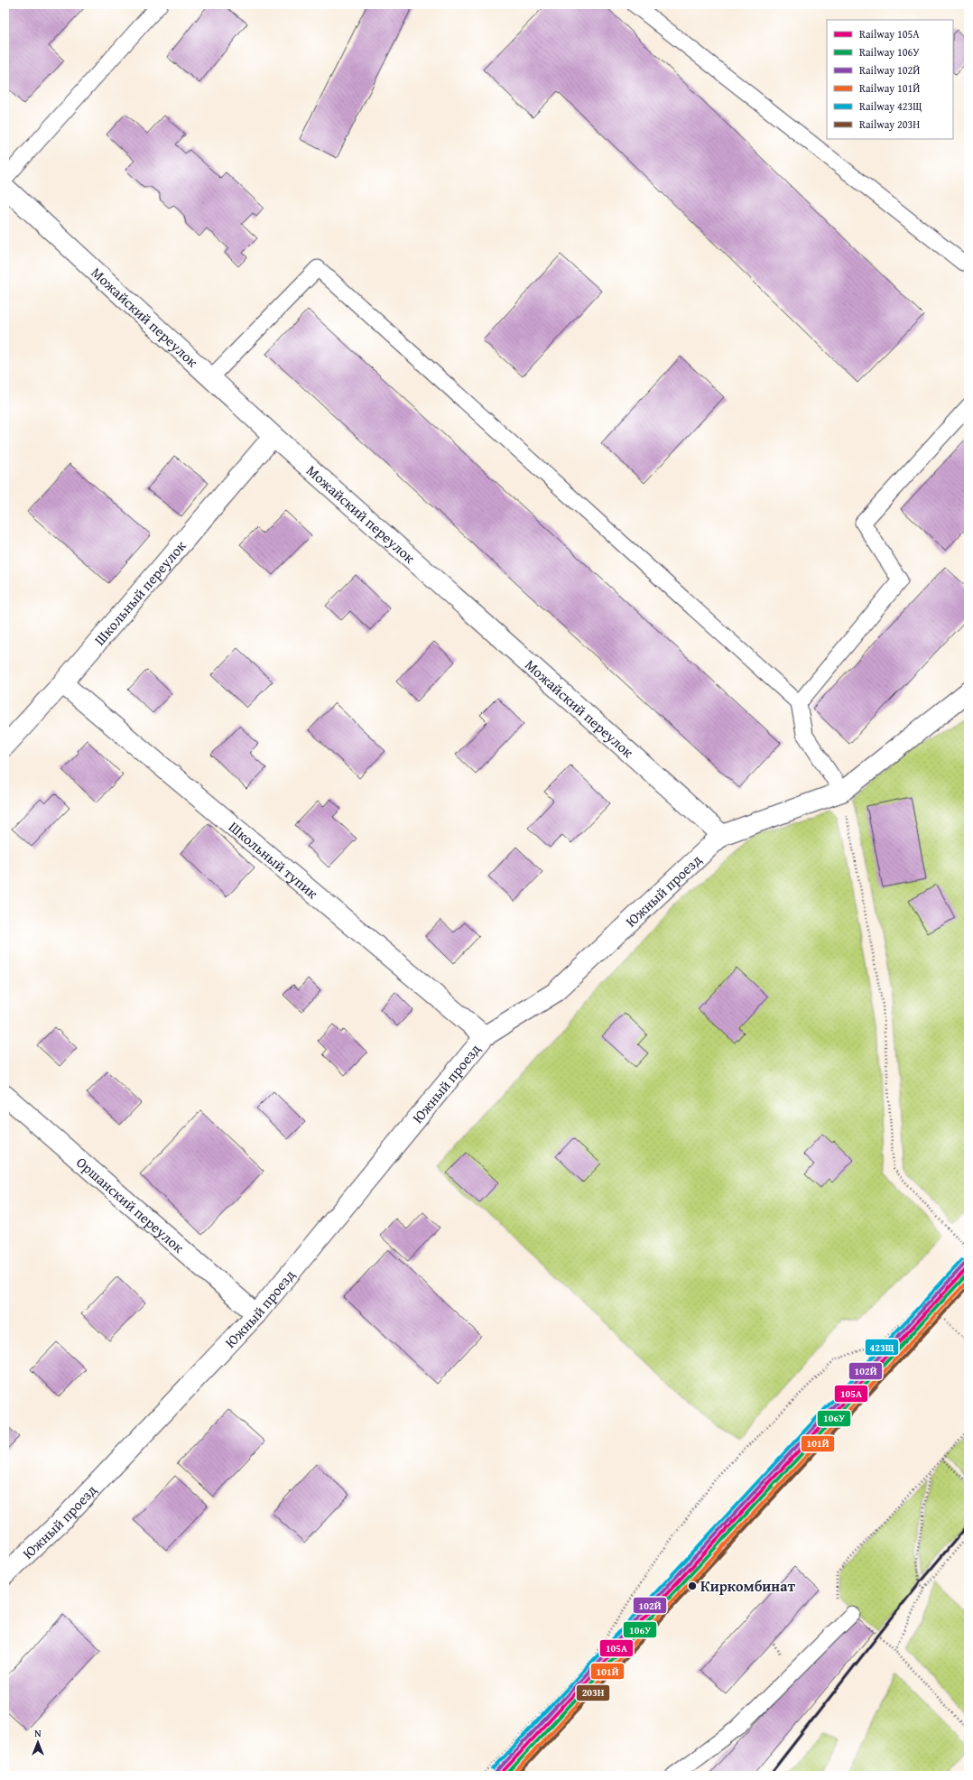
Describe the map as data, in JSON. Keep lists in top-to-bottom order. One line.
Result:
{"streets":{"street":["Можайский переулок","Школьный переулок","Школьный тупик","Южный проезд","Оршанский переулок"]},"crossings":[["Можайский переулок","Школьный переулок"],["Можайский переулок","Южный проезд"],["Школьный переулок","Школьный тупик"],["Школьный тупик","Южный проезд"],["Южный проезд","Оршанский переулок"]],"places":["Киркомбинат"],"lines":["rail line 423Щ","rail line 102Й","rail line 105А","rail line 106У","rail line 101Й","rail line 203Н"],"legend":["Railway 105А","Railway 106У","Railway 102Й","Railway 101Й","Railway 423Щ","Railway 203Н"],"north":"top"}
